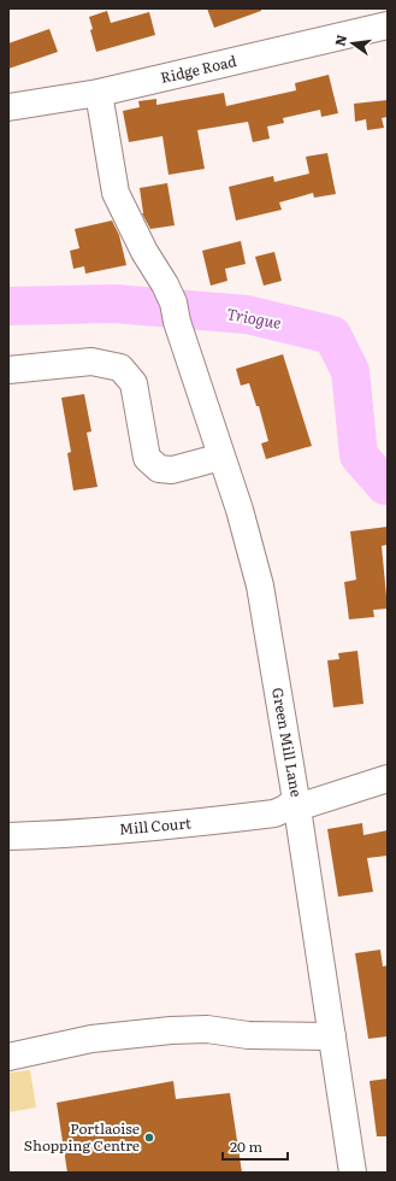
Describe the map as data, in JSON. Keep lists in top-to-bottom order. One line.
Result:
{"streets":{"street":["Ridge Road","Green Mill Lane","Mill Court"]},"crossings":[["Ridge Road","Green Mill Lane"],["Green Mill Lane","Mill Court"]],"water":["Triogue"],"places":["Portlaoise Shopping Centre"],"scale_bar":"20 m","north":"left"}
